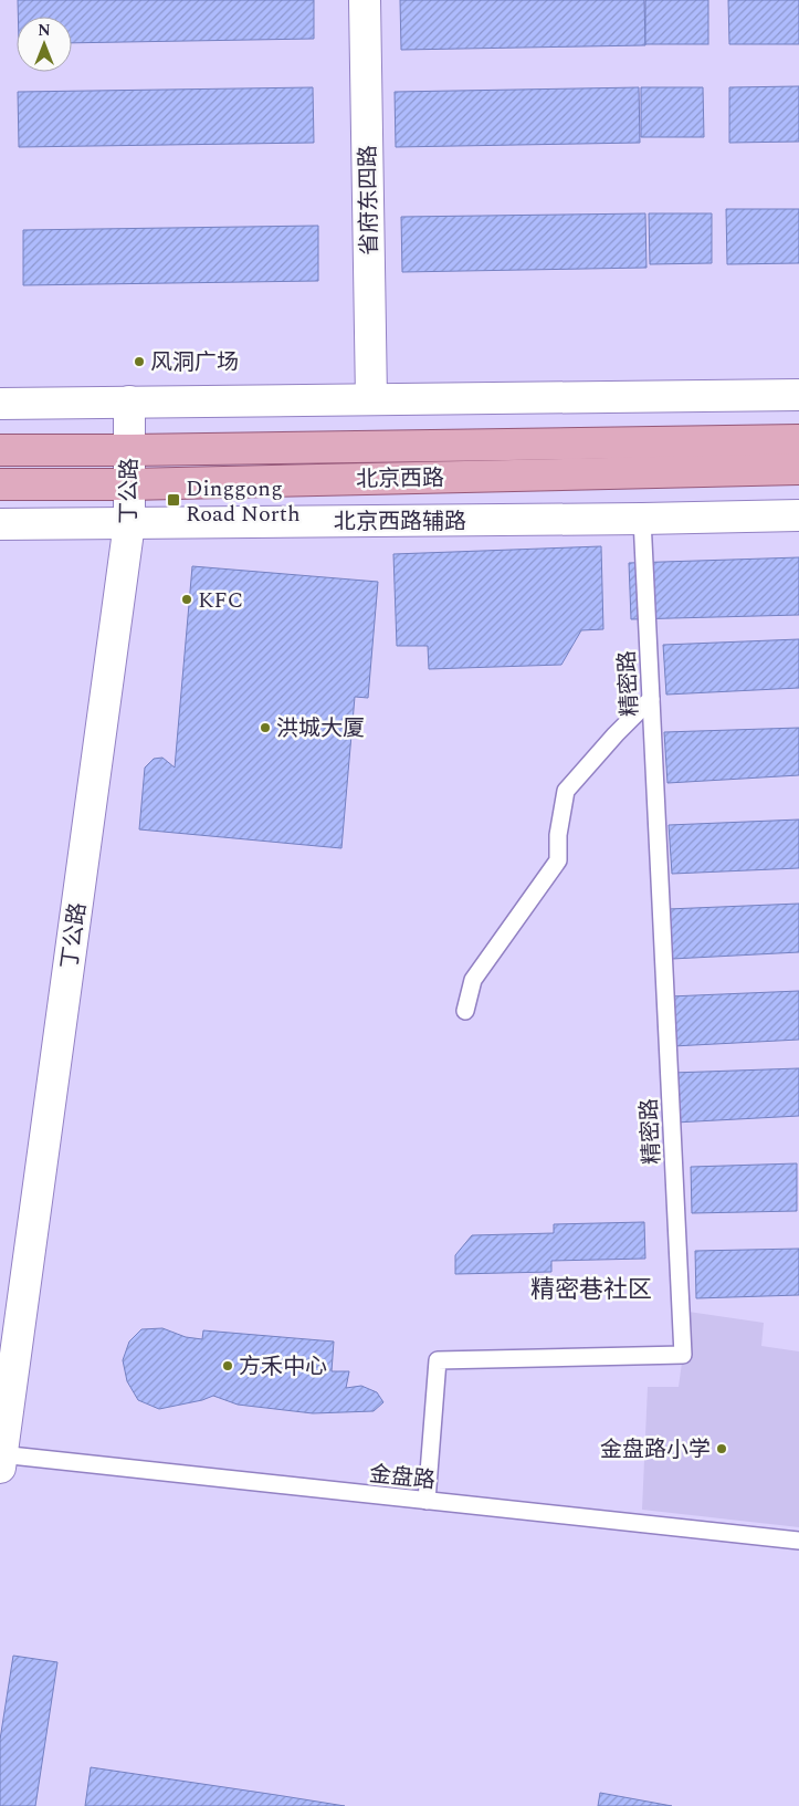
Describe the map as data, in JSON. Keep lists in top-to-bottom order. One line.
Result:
{"streets":{"main road":["省府东四路","北京西路","丁公路","北京西路辅路"],"lane":["精密路","金盘路"]},"crossings":[["北京西路","丁公路"],["丁公路","北京西路辅路"],["丁公路","金盘路"],["北京西路辅路","精密路"],["精密路","金盘路"]],"districts":["精密巷社区"],"places":{"other":["风洞广场","KFC","洪城大厦","方禾中心","金盘路小学"],"transit":["Dinggong Road North"]},"north":"top"}
